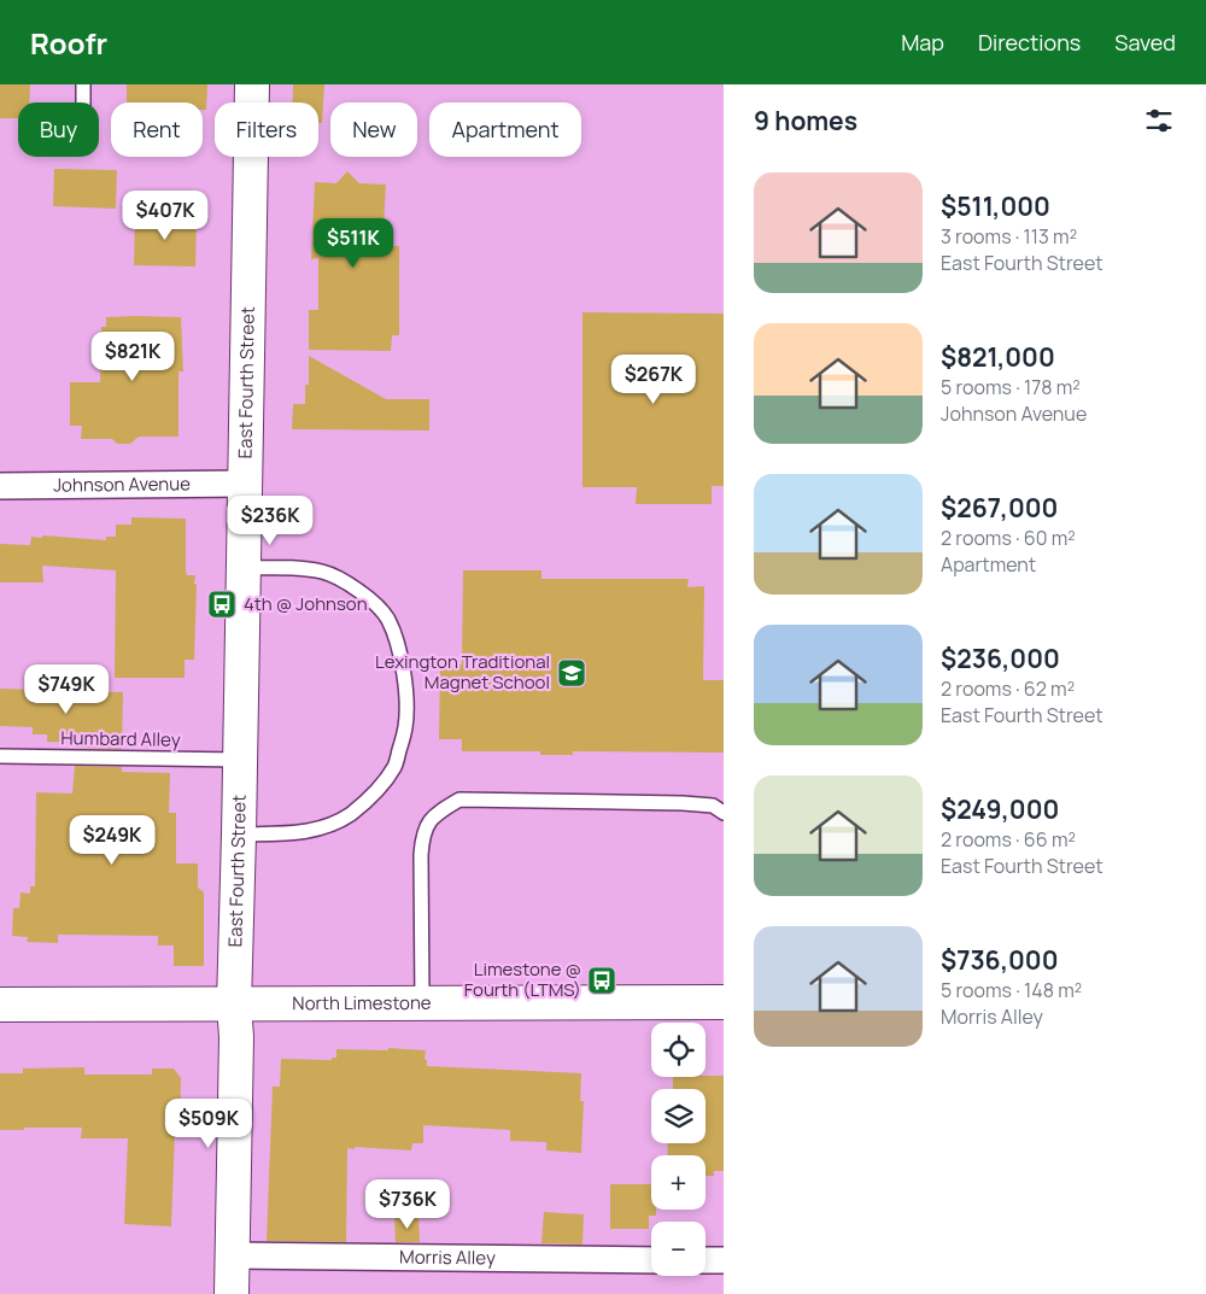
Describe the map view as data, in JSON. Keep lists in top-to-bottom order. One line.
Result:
{"streets":{"street":["East Fourth Street","Johnson Avenue","North Limestone","Morris Alley"],"lane":["Humbard Alley"]},"crossings":[["East Fourth Street","Johnson Avenue"],["East Fourth Street","Humbard Alley"],["East Fourth Street","North Limestone"],["East Fourth Street","Morris Alley"]],"places":{"bus stop":["4th @ Johnson","Limestone @ Fourth (LTMS)"],"school or university":["Lexington Traditional Magnet School"]},"page":{"header":"Roofr","nav":["Map","Directions","Saved"],"heading":"9 homes","chip":["Buy","Rent","Filters","New","Apartment"],"list":[{"name":"$511,000","note":"3 rooms · 113 m² · East Fourth Street"},{"name":"$821,000","note":"5 rooms · 178 m² · Johnson Avenue"},{"name":"$267,000","note":"2 rooms · 60 m² · Apartment"},{"name":"$236,000","note":"2 rooms · 62 m² · East Fourth Street"},{"name":"$249,000","note":"2 rooms · 66 m² · East Fourth Street"},{"name":"$736,000","note":"5 rooms · 148 m² · Morris Alley"}],"price":["$407K","$511K","$821K","$267K","$236K","$749K","$249K","$509K","$736K"],"map_buttons":["+","−"]}}
